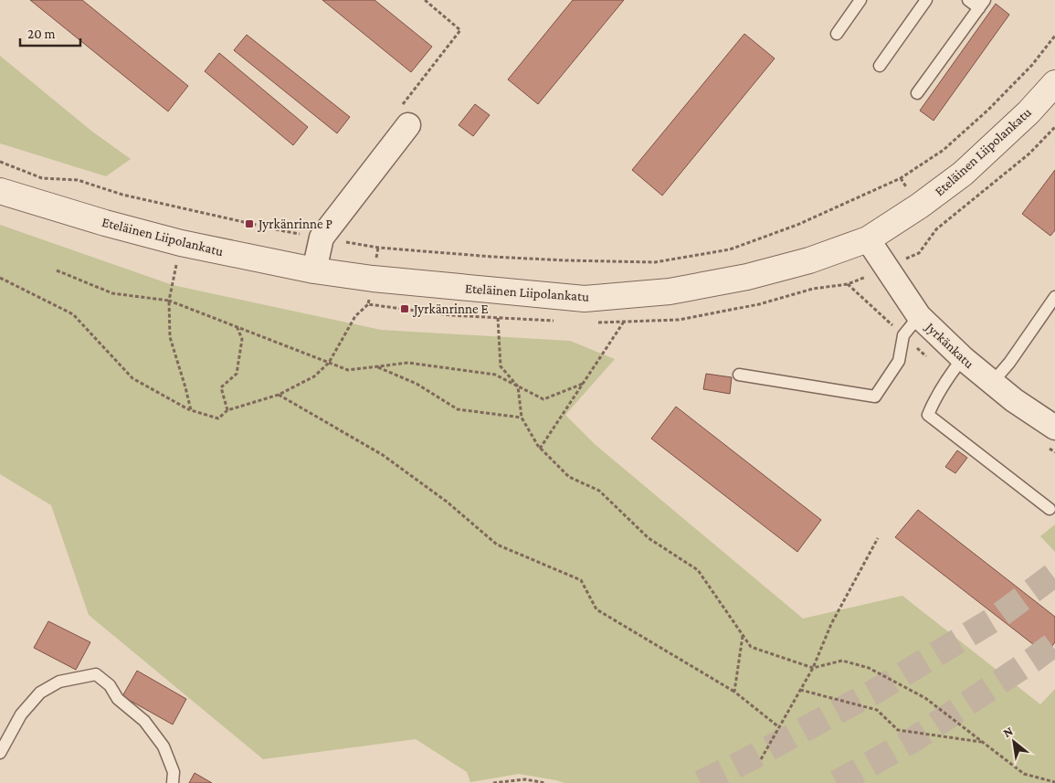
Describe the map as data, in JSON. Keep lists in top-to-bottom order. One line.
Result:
{"streets":{"street":["Eteläinen Liipolankatu","Jyrkänkatu"]},"crossings":[["Eteläinen Liipolankatu","Jyrkänkatu"]],"places":{"transit":["Jyrkänrinne P","Jyrkänrinne E"]},"scale_bar":"20 m","north":"top left"}
